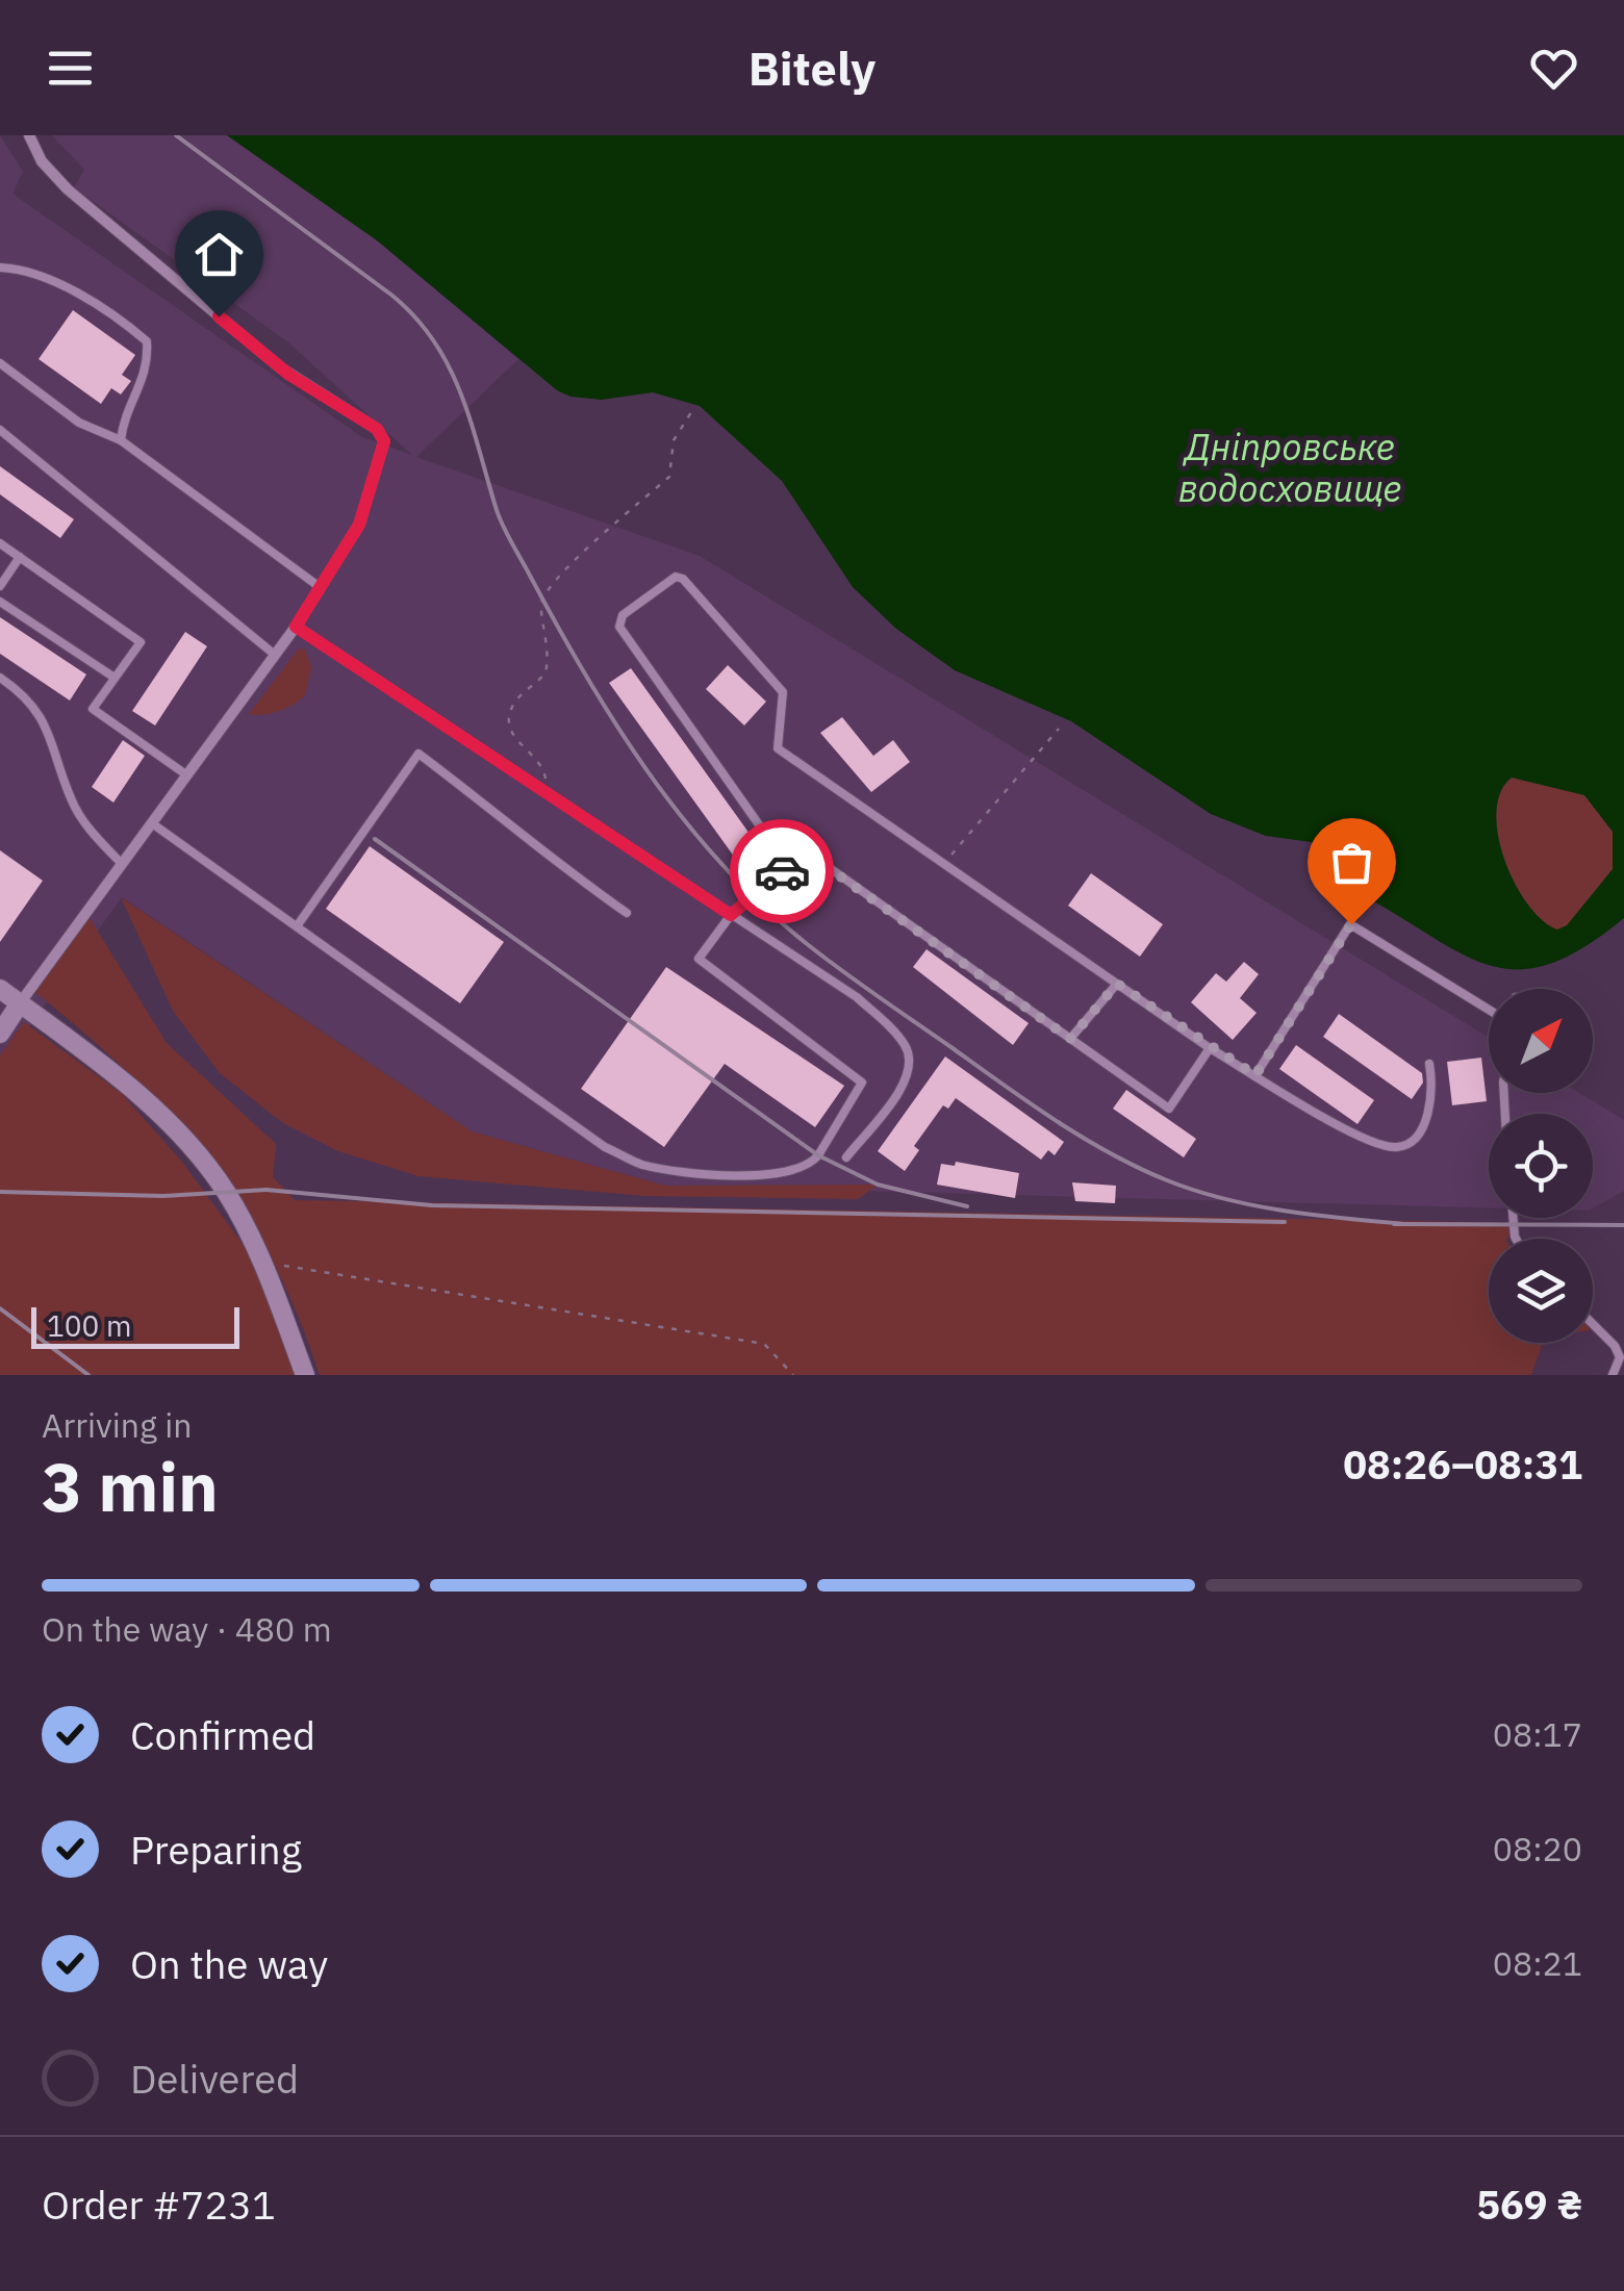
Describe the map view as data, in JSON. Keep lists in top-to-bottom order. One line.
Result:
{"water":["Дніпровське водосховище"],"scale_bar":"100 m","north":"top right","page":{"header":"Bitely","scale":"100 m","heading":["3 min","Arriving in","08:26–08:31"],"panel":["Order #7231","569 ₴"],"bar":"On the way · 480 m","list":[["Confirmed","08:17"],["Preparing","08:20"],["On the way","08:21"],"Delivered"]}}
